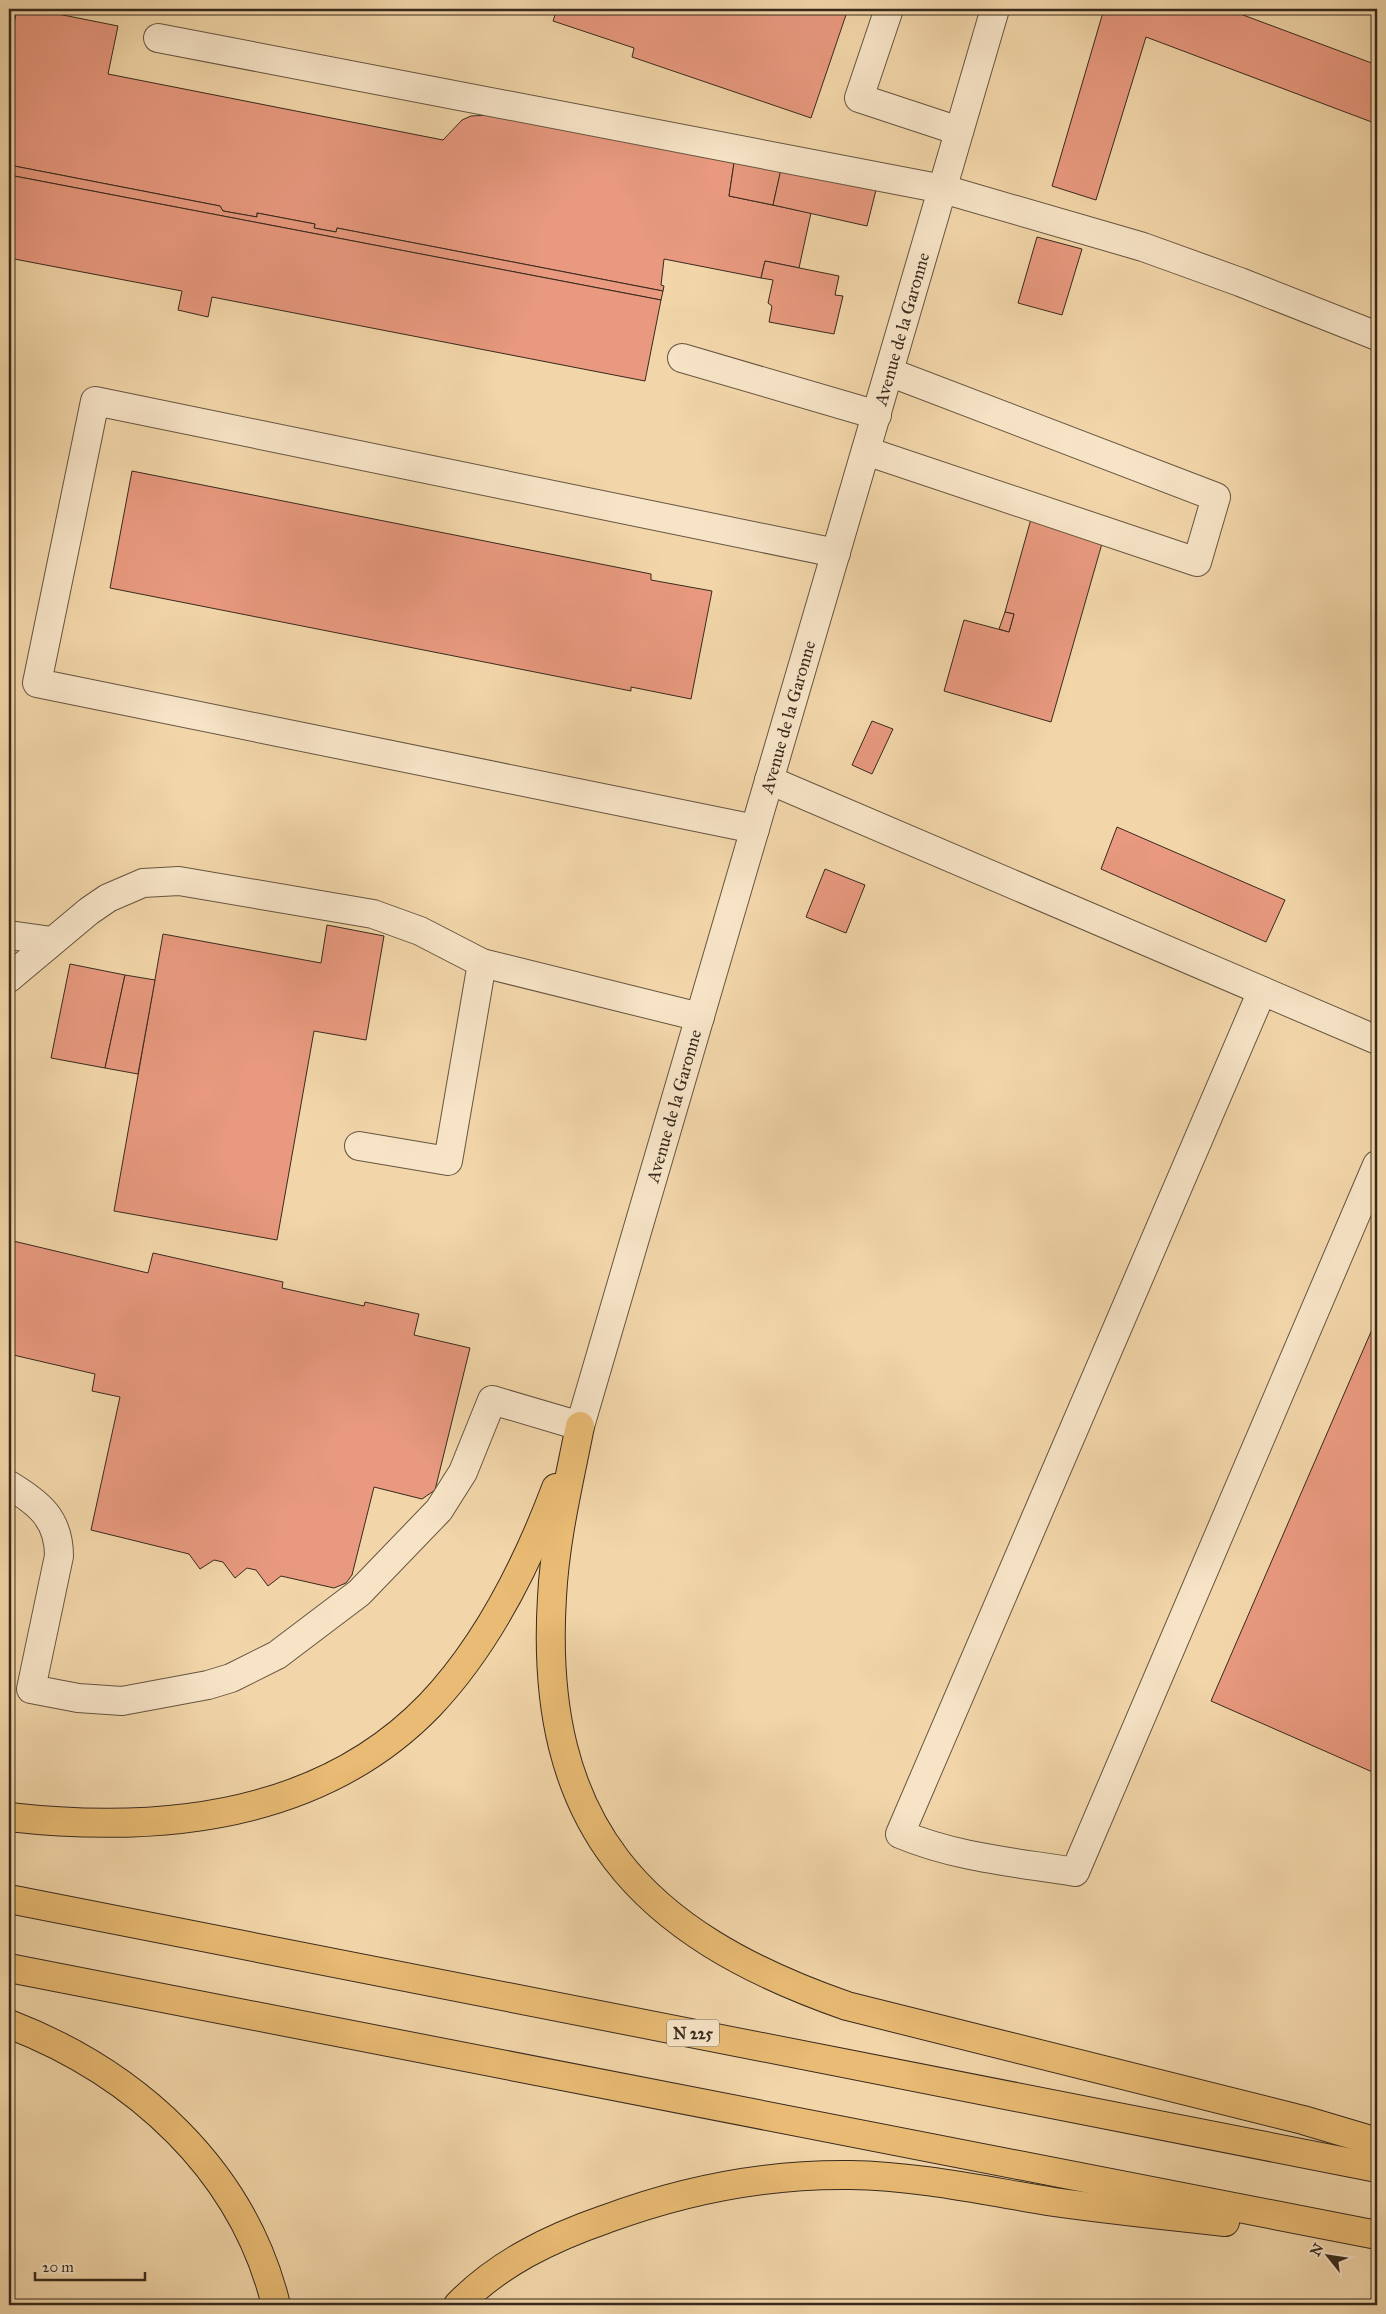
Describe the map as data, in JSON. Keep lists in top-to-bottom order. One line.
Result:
{"streets":{"highway":["N 225"],"street":["Avenue de la Garonne"]},"scale_bar":"20 m","north":"top left"}
